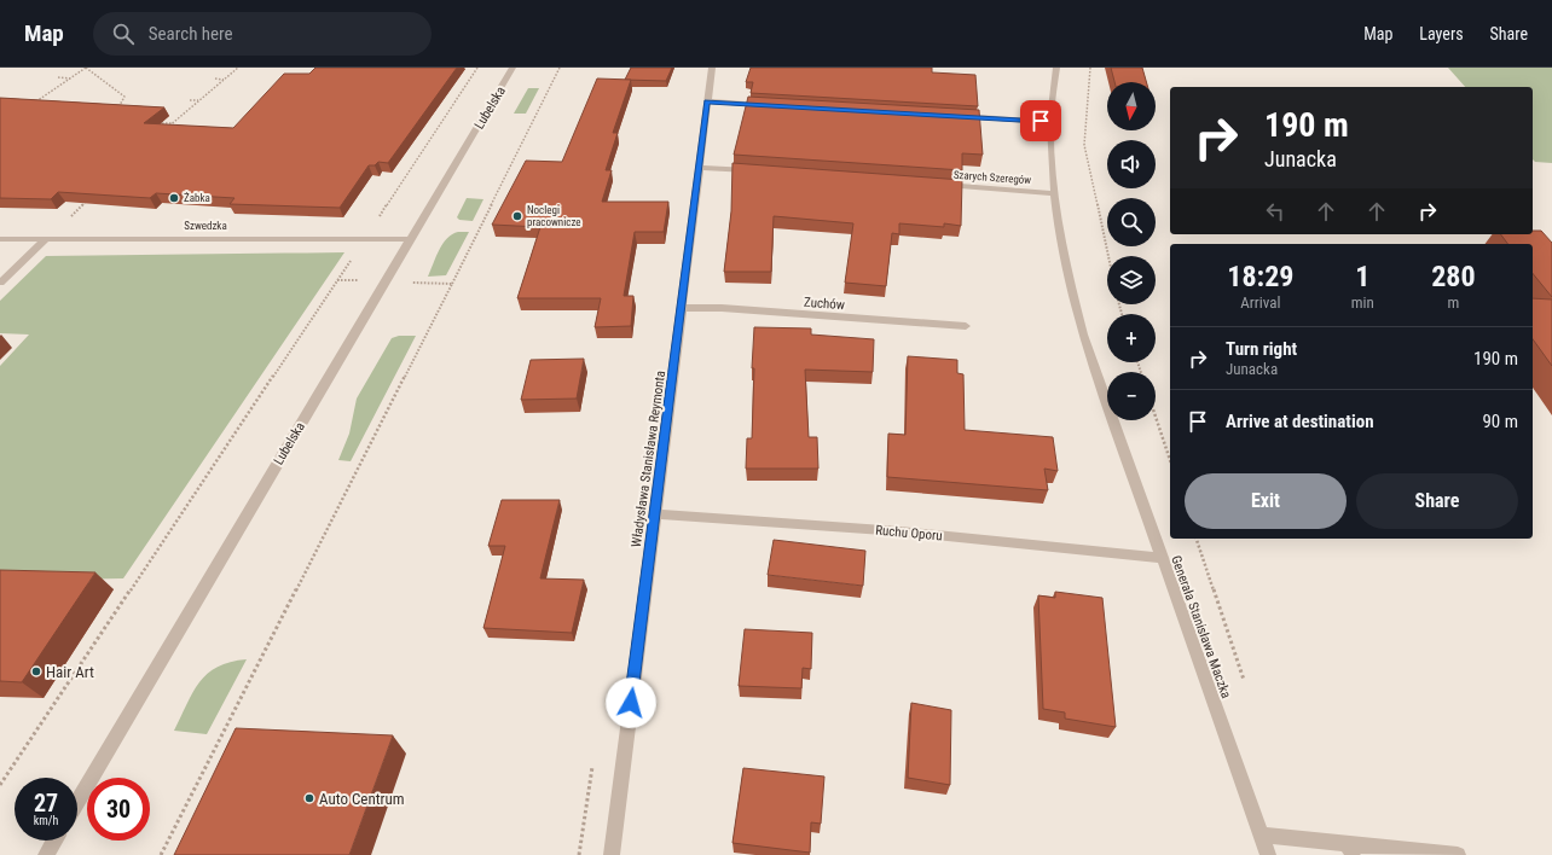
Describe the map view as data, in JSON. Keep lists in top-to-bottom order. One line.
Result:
{"streets":{"street":["Lubelska","Szarych Szeregów","Szwedzka","Zuchów","Władysława Stanisława Reymonta","Ruchu Oporu","Generała Stanisława Maczka"]},"crossings":[["Lubelska","Szwedzka"],["Szarych Szeregów","Generała Stanisława Maczka"],["Zuchów","Władysława Stanisława Reymonta"],["Władysława Stanisława Reymonta","Ruchu Oporu"],["Ruchu Oporu","Generała Stanisława Maczka"]],"places":["Żabka","Noclegi pracownicze","Hair Art","Auto Centrum"],"north":"bottom","page":{"header":"Map","search":"Search here","nav":["Map","Layers","Share"],"map_buttons":["+","−"],"turn":["190 m","Junacka"],"eta":["18:29","Arrival","1","min","280","m"],"list":[{"name":"Turn right","note":"Junacka","value":"190 m"},{"name":"Arrive at destination","value":"90 m"}],"buttons":["Exit","Share"],"speed":"27 km/h","limit":"30"}}
